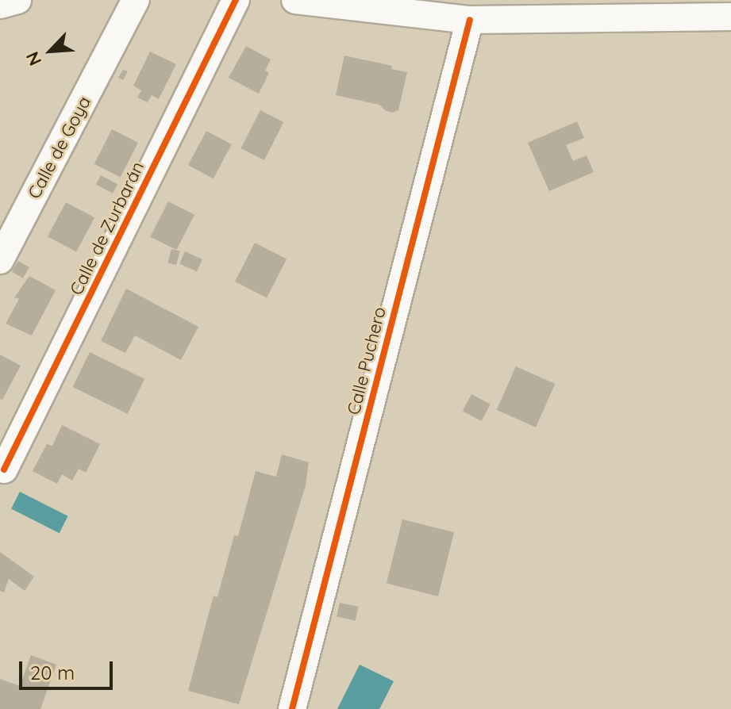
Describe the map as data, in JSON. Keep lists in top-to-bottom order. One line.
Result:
{"streets":{"street":["Calle de Goya","Calle de Zurbarán","Calle Puchero"]},"scale_bar":"20 m","north":"bottom left"}
